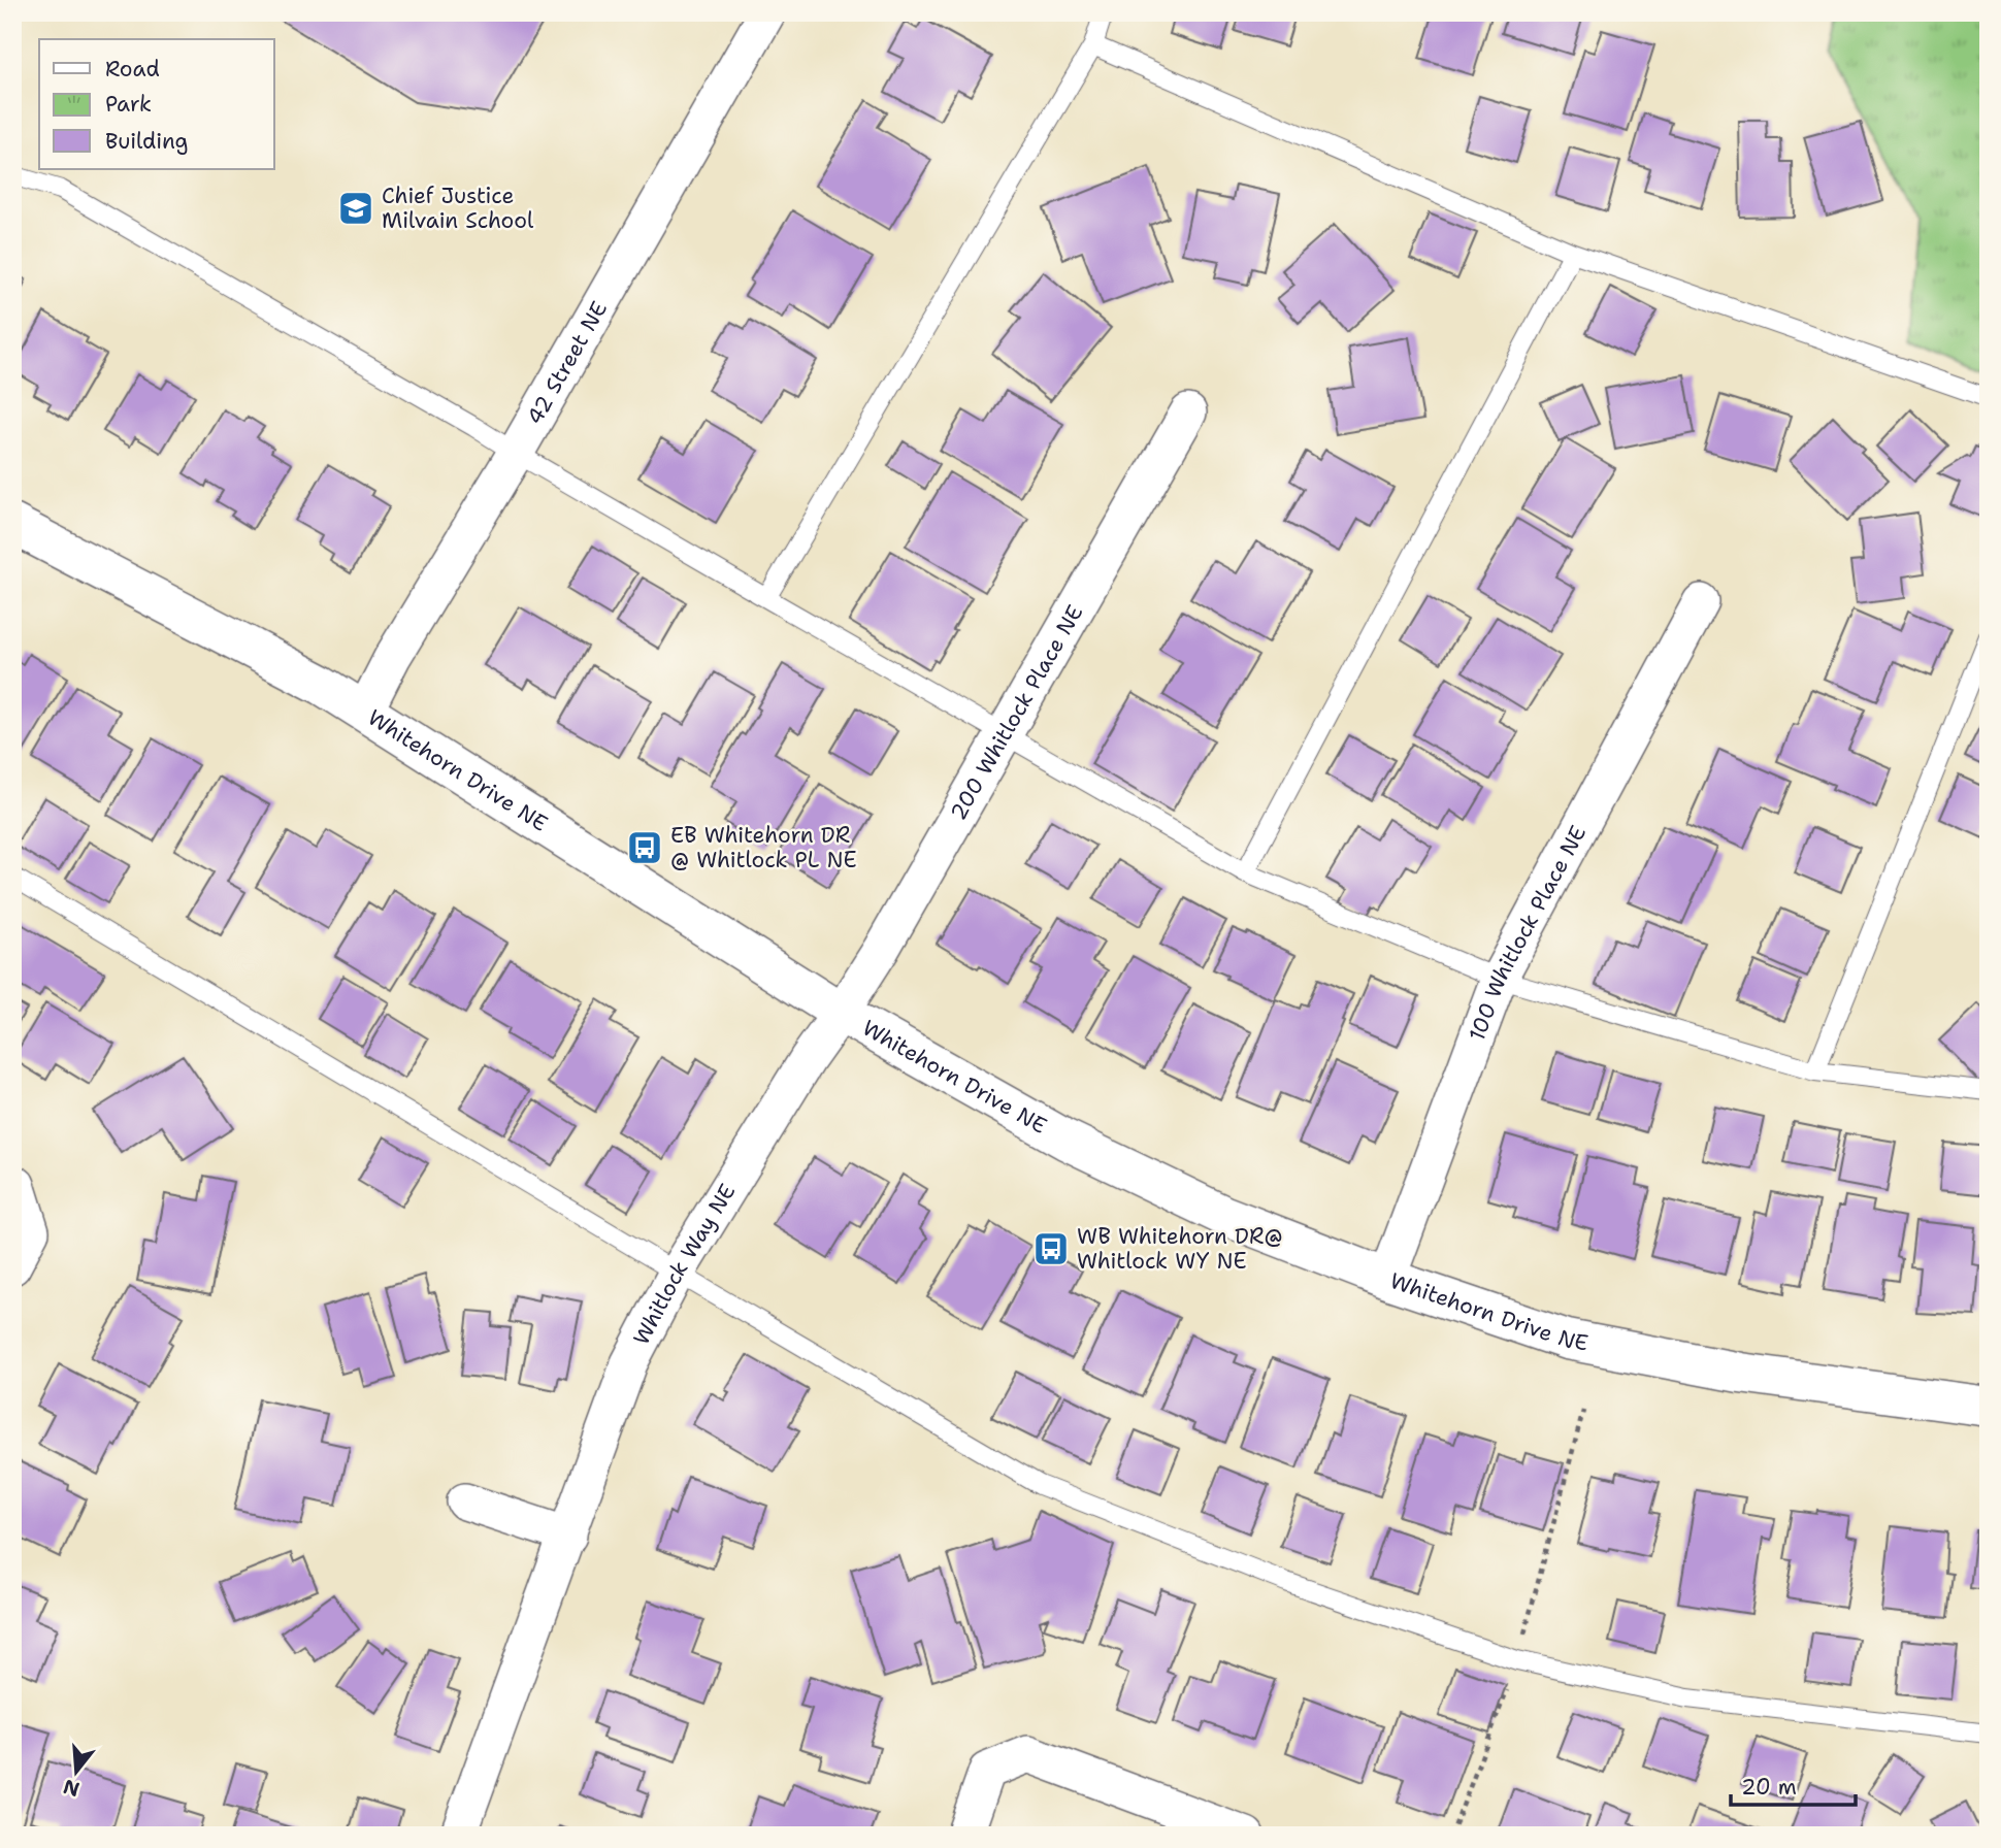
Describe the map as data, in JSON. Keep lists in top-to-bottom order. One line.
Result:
{"streets":{"street":["42 Street NE","200 Whitlock Place NE","Whitehorn Drive NE","100 Whitlock Place NE","Whitlock Way NE"]},"crossings":[["42 Street NE","Whitehorn Drive NE"],["200 Whitlock Place NE","Whitehorn Drive NE"],["200 Whitlock Place NE","Whitlock Way NE"],["Whitehorn Drive NE","100 Whitlock Place NE"],["Whitehorn Drive NE","Whitlock Way NE"]],"places":{"school or university":["Chief Justice Milvain School"],"bus stop":["EB Whitehorn DR @ Whitlock PL NE","WB Whitehorn DR@ Whitlock WY NE"]},"legend":["Road","Park","Building"],"scale_bar":"20 m","north":"bottom"}
